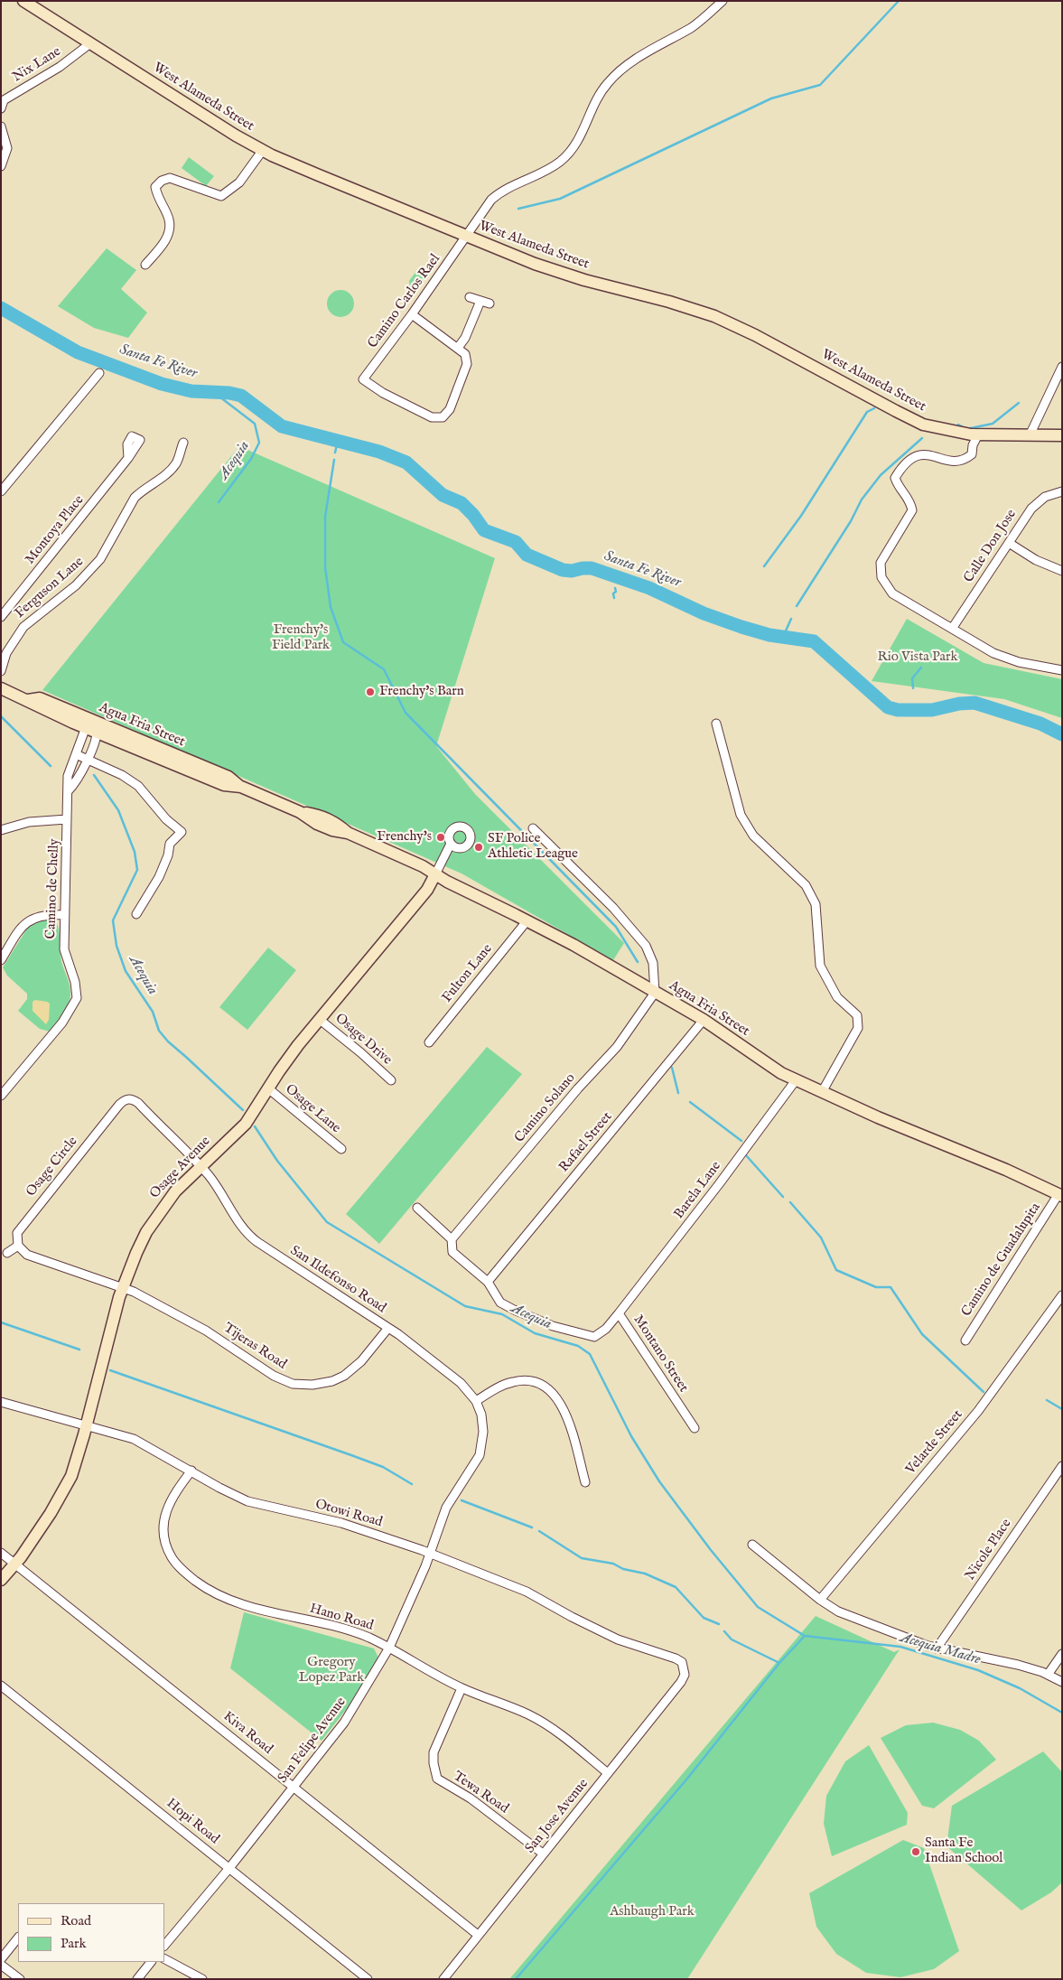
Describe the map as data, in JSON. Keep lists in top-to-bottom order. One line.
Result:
{"streets":{"street":["Nix Lane","West Alameda Street","Camino Carlos Rael","Montoya Place","Calle Don Jose","Ferguson Lane","Agua Fria Street","Camino de Chelly","Fulton Lane","Osage Drive","Camino Solano","Osage Lane","Rafael Street","Osage Circle","Osage Avenue","Barela Lane","Camino de Guadalupita","San Ildefonso Road","Tijeras Road","Montano Street","Velarde Street","Otowi Road","Nicole Place","Hano Road","Kiva Road","San Felipe Avenue","Tewa Road","San Jose Avenue","Hopi Road"]},"crossings":[["Nix Lane","West Alameda Street"],["West Alameda Street","Camino Carlos Rael"],["Agua Fria Street","Camino de Chelly"],["Agua Fria Street","Fulton Lane"],["Agua Fria Street","Camino Solano"],["Agua Fria Street","Rafael Street"],["Agua Fria Street","Osage Avenue"],["Agua Fria Street","Barela Lane"],["Agua Fria Street","Camino de Guadalupita"],["Osage Drive","Osage Avenue"],["Osage Lane","Osage Avenue"],["Rafael Street","Montano Street"],["Osage Circle","Osage Avenue"],["Osage Circle","San Ildefonso Road"],["Osage Avenue","San Ildefonso Road"],["Osage Avenue","Tijeras Road"],["Osage Avenue","Otowi Road"],["Osage Avenue","Kiva Road"],["Barela Lane","Montano Street"],["San Ildefonso Road","Tijeras Road"],["San Ildefonso Road","San Felipe Avenue"],["Otowi Road","Hano Road"],["Otowi Road","San Felipe Avenue"],["Otowi Road","San Jose Avenue"],["Hano Road","San Felipe Avenue"],["Hano Road","Tewa Road"],["Hano Road","San Jose Avenue"],["Kiva Road","San Felipe Avenue"],["Kiva Road","San Jose Avenue"],["San Felipe Avenue","Hopi Road"],["Tewa Road","San Jose Avenue"]],"water":["Santa Fe River","Acequia","Acequia Madre"],"parks":["Frenchy's Field Park","Rio Vista Park","Gregory Lopez Park","Ashbaugh Park"],"places":["Frenchy's Barn","Frenchy's","SF Police Athletic League","Santa Fe Indian School"],"legend":["Road","Park"]}
